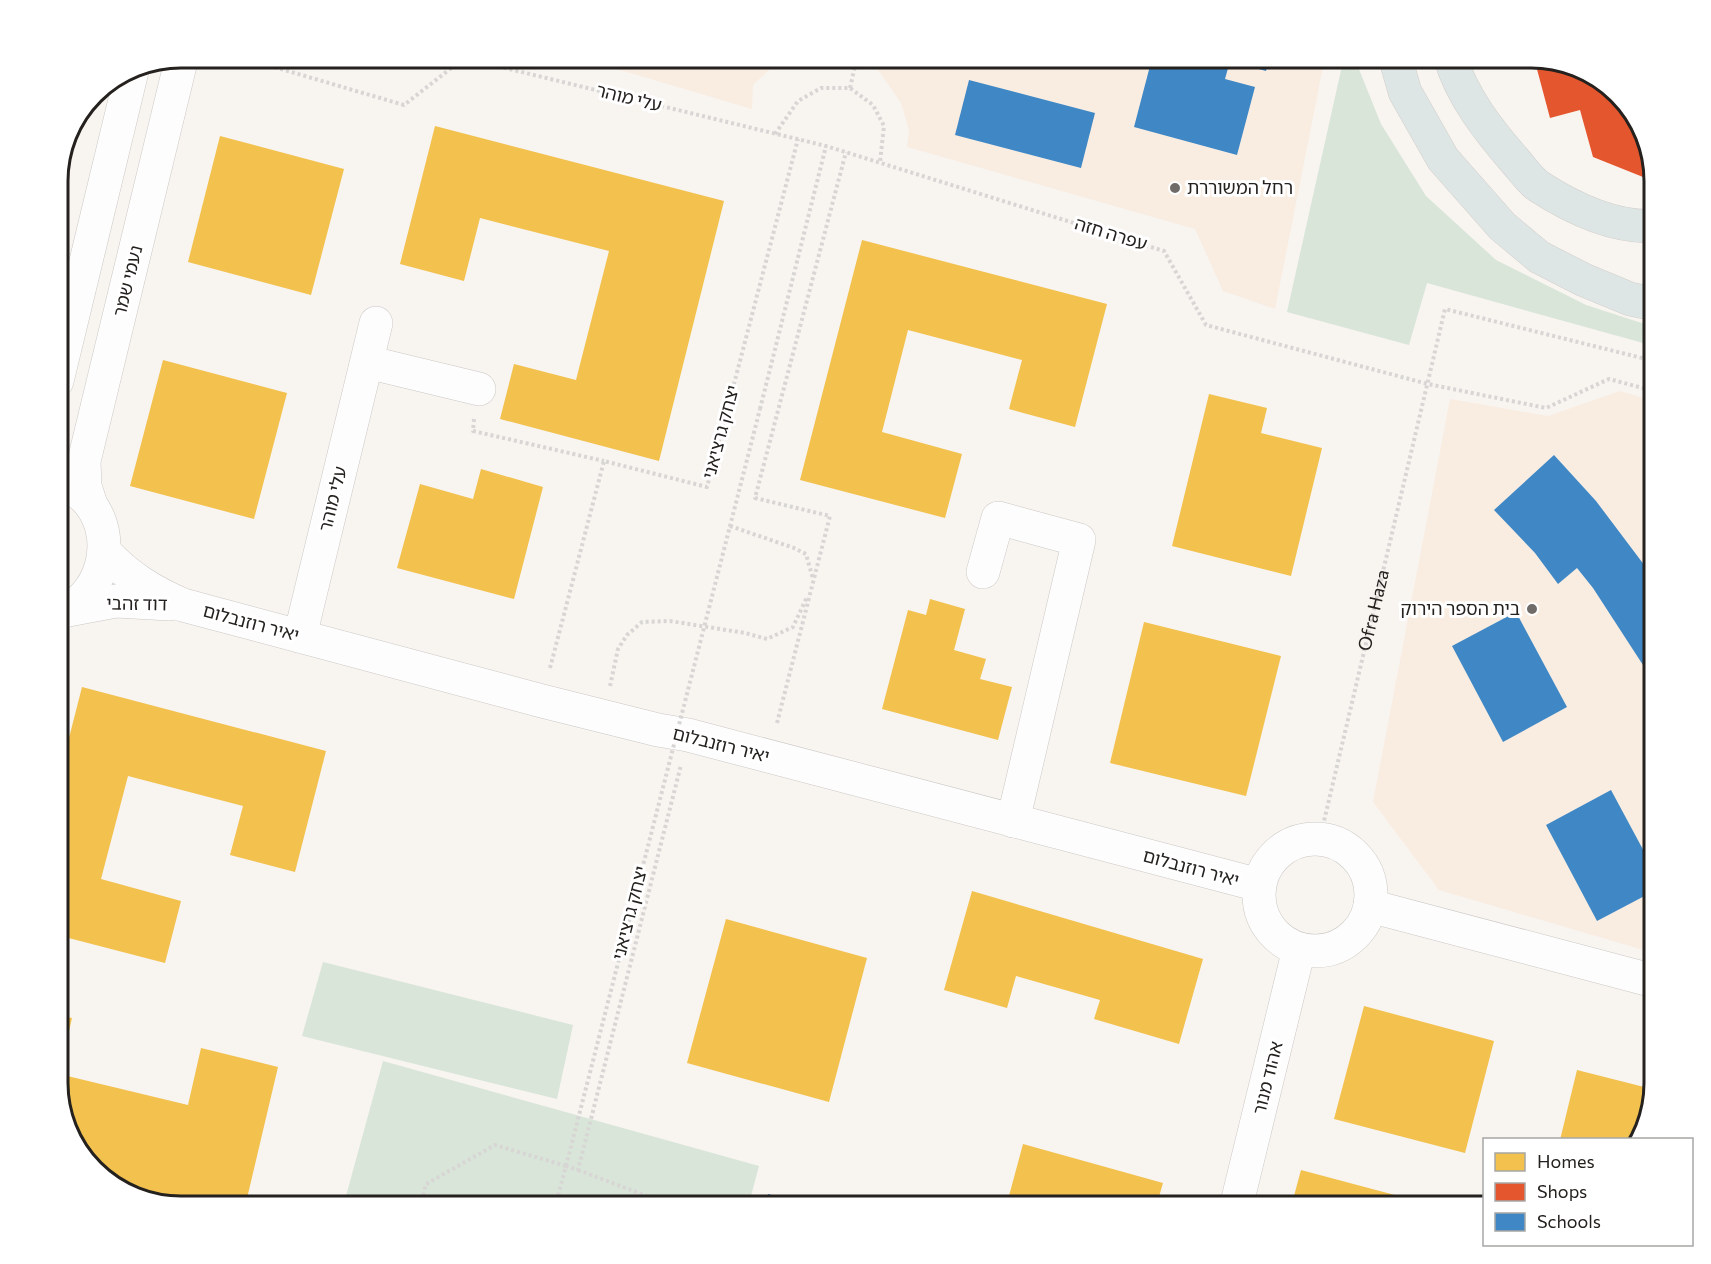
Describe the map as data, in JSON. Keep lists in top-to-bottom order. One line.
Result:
{"streets":{"street":["עלי מוהר","נעמי שמר","דוד זהבי","יאיר רוזנבלום","אהוד מנור"],"path":["עפרה חזה","יצחק גרציאני","Ofra Haza"]},"crossings":[["עלי מוהר","עפרה חזה"],["עלי מוהר","יצחק גרציאני"],["עלי מוהר","יאיר רוזנבלום"],["עפרה חזה","יצחק גרציאני"],["עפרה חזה","Ofra Haza"],["נעמי שמר","דוד זהבי"],["יצחק גרציאני","יאיר רוזנבלום"],["דוד זהבי","יאיר רוזנבלום"],["Ofra Haza","יאיר רוזנבלום"],["Ofra Haza","אהוד מנור"],["יאיר רוזנבלום","אהוד מנור"]],"places":["רחל המשוררת","בית הספר הירוק"],"legend":["Homes","Shops","Schools"]}
